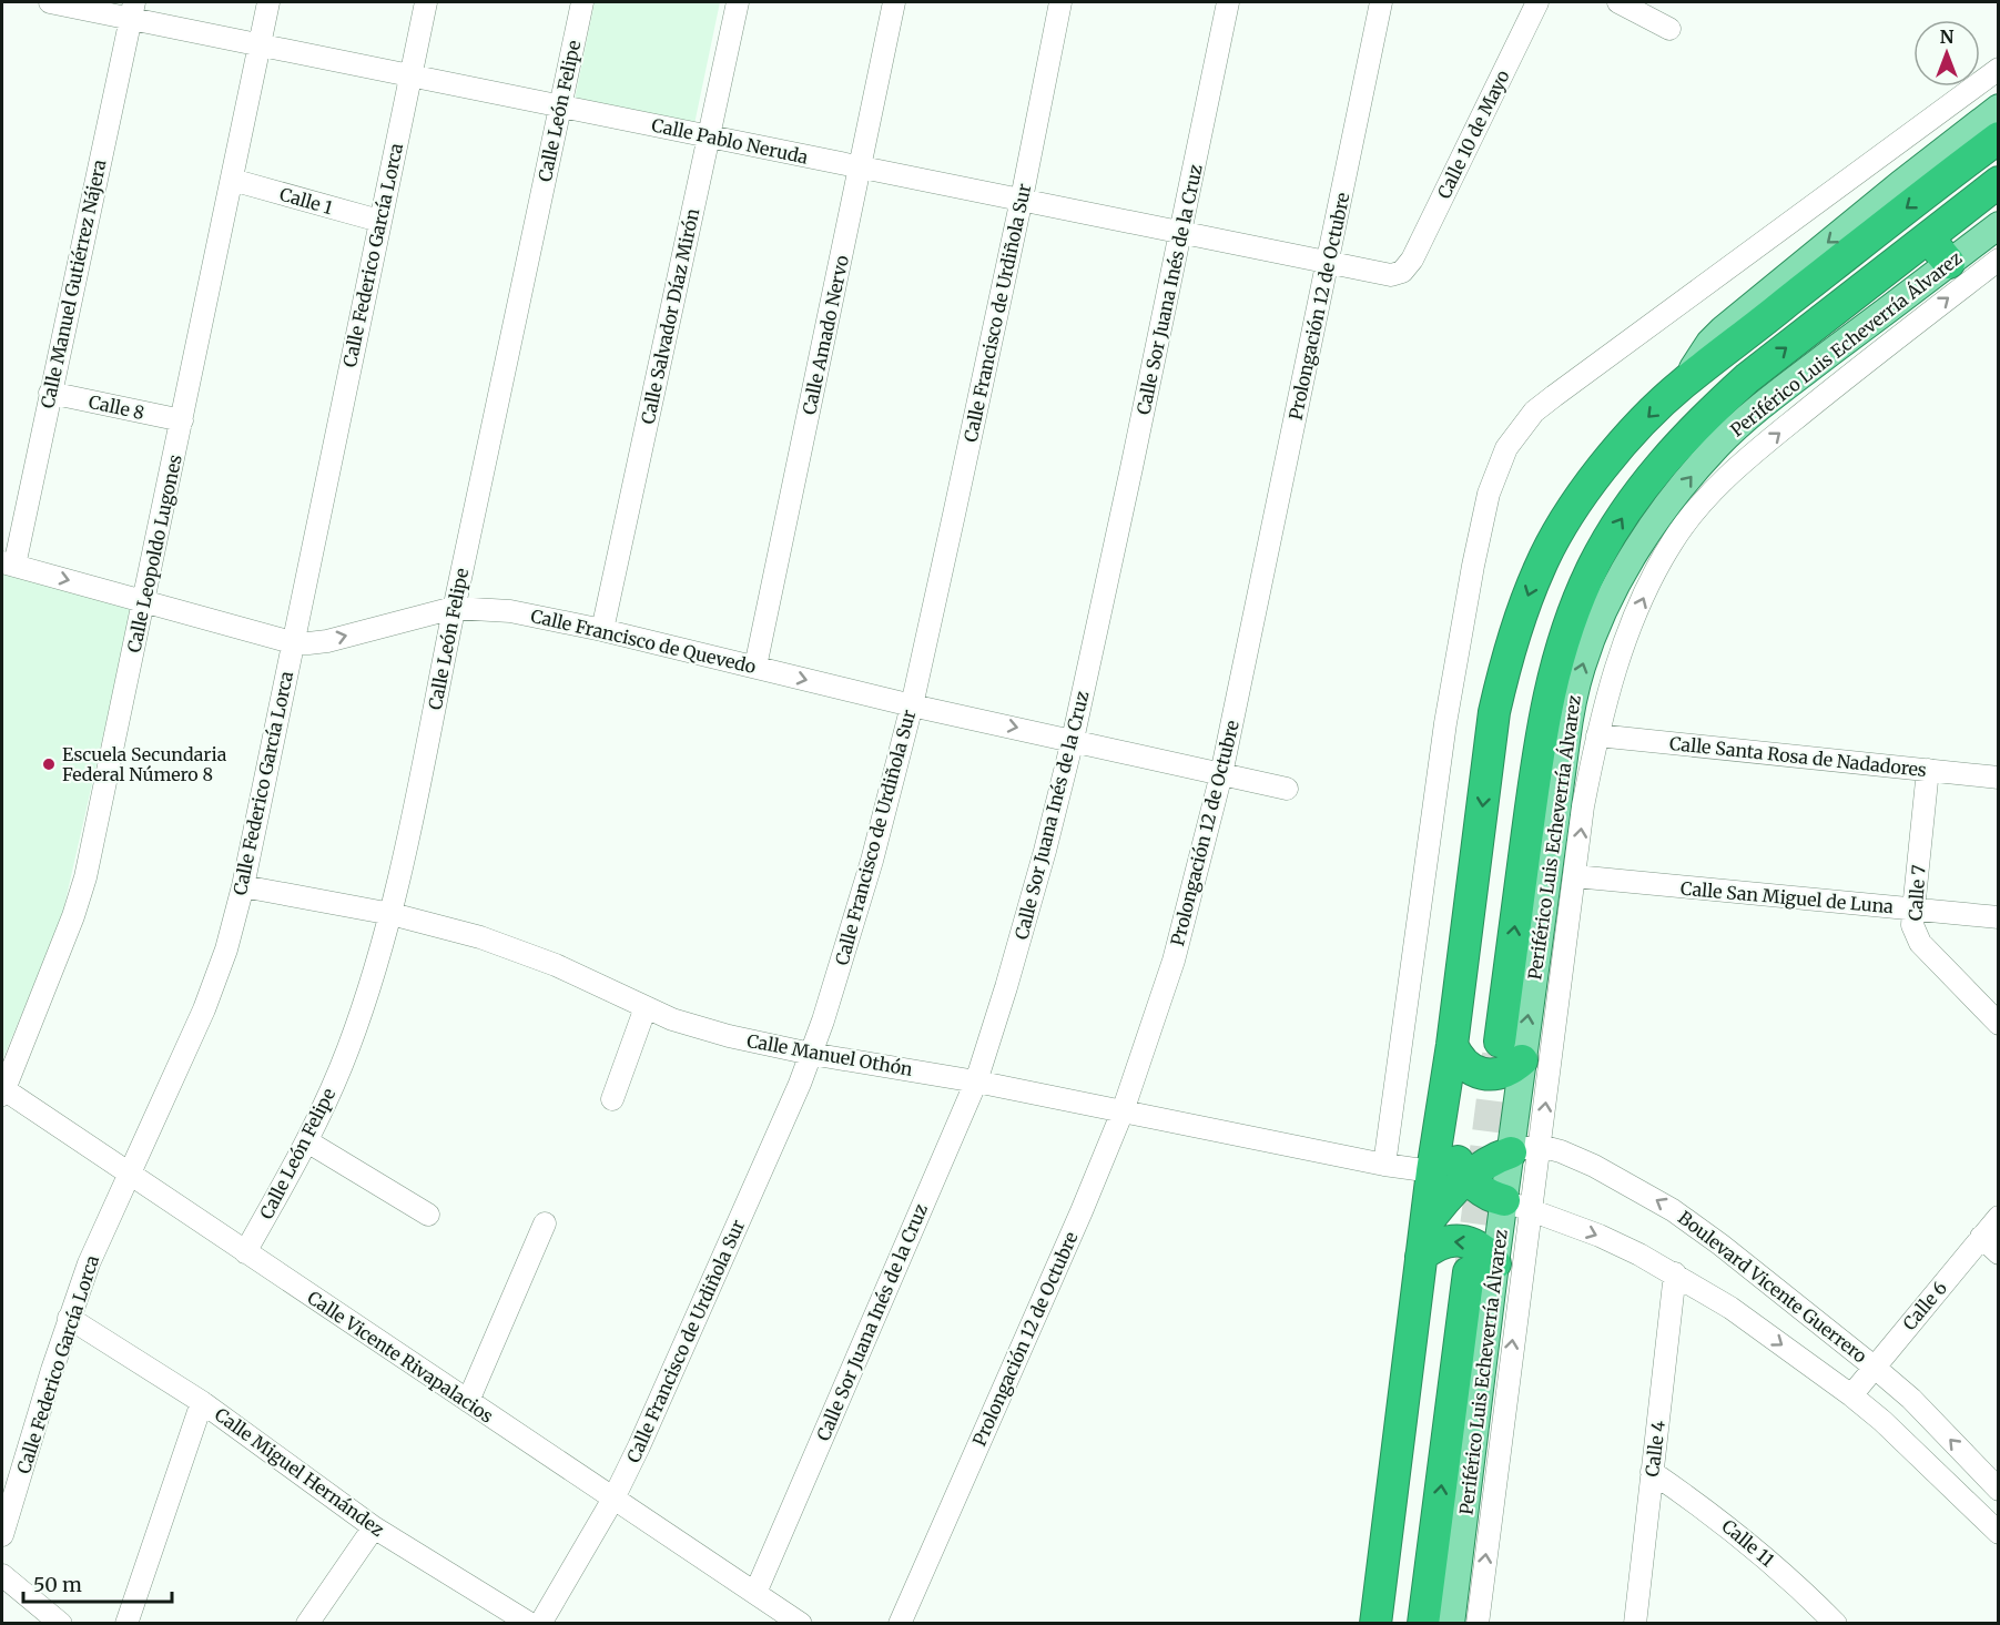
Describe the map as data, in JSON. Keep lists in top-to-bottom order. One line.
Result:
{"streets":{"highway":["Periférico Luis Echeverría Álvarez"],"street":["Calle León Felipe","Calle 10 de Mayo","Calle Pablo Neruda","Calle 1","Calle Federico García Lorca","Calle Manuel Gutiérrez Nájera","Calle Sor Juana Inés de la Cruz","Prolongación 12 de Octubre","Calle Francisco de Urdiñola Sur","Calle Salvador Díaz Mirón","Calle Amado Nervo","Calle 8","Calle Leopoldo Lugones","Calle Francisco de Quevedo","Calle Santa Rosa de Nadadores","Calle 7","Calle San Miguel de Luna","Calle Manuel Othón","Boulevard Vicente Guerrero","Calle 6","Calle Vicente Rivapalacios","Calle 4","Calle Miguel Hernández","Calle 11"]},"crossings":[["Calle León Felipe","Calle Pablo Neruda"],["Calle León Felipe","Calle Francisco de Quevedo"],["Calle León Felipe","Calle Manuel Othón"],["Calle León Felipe","Calle Vicente Rivapalacios"],["Calle 10 de Mayo","Calle Pablo Neruda"],["Calle Pablo Neruda","Calle Federico García Lorca"],["Calle Pablo Neruda","Calle Manuel Gutiérrez Nájera"],["Calle Pablo Neruda","Calle Sor Juana Inés de la Cruz"],["Calle Pablo Neruda","Prolongación 12 de Octubre"],["Calle Pablo Neruda","Calle Francisco de Urdiñola Sur"],["Calle Pablo Neruda","Calle Salvador Díaz Mirón"],["Calle Pablo Neruda","Calle Amado Nervo"],["Calle Pablo Neruda","Calle Leopoldo Lugones"],["Calle 1","Calle Federico García Lorca"],["Calle 1","Calle Leopoldo Lugones"],["Calle Federico García Lorca","Calle Francisco de Quevedo"],["Calle Federico García Lorca","Calle Manuel Othón"],["Calle Federico García Lorca","Calle Vicente Rivapalacios"],["Calle Federico García Lorca","Calle Miguel Hernández"],["Calle Manuel Gutiérrez Nájera","Calle 8"],["Calle Manuel Gutiérrez Nájera","Calle Francisco de Quevedo"],["Calle Sor Juana Inés de la Cruz","Calle Francisco de Quevedo"],["Calle Sor Juana Inés de la Cruz","Calle Manuel Othón"],["Calle Sor Juana Inés de la Cruz","Calle Vicente Rivapalacios"],["Prolongación 12 de Octubre","Calle Francisco de Quevedo"],["Prolongación 12 de Octubre","Calle Manuel Othón"],["Calle Francisco de Urdiñola Sur","Calle Francisco de Quevedo"],["Calle Francisco de Urdiñola Sur","Calle Manuel Othón"],["Calle Francisco de Urdiñola Sur","Calle Vicente Rivapalacios"],["Calle Salvador Díaz Mirón","Calle Francisco de Quevedo"],["Calle Amado Nervo","Calle Francisco de Quevedo"],["Periférico Luis Echeverría Álvarez","Calle Santa Rosa de Nadadores"],["Periférico Luis Echeverría Álvarez","Calle San Miguel de Luna"],["Periférico Luis Echeverría Álvarez","Boulevard Vicente Guerrero"],["Calle 8","Calle Leopoldo Lugones"],["Calle Leopoldo Lugones","Calle Francisco de Quevedo"],["Calle Leopoldo Lugones","Calle Vicente Rivapalacios"],["Calle Santa Rosa de Nadadores","Calle 7"],["Calle 7","Calle San Miguel de Luna"],["Boulevard Vicente Guerrero","Calle 6"],["Boulevard Vicente Guerrero","Calle 4"],["Calle 4","Calle 11"]],"one_way":["Calle Francisco de Quevedo"],"places":["Escuela Secundaria Federal Número 8"],"scale_bar":"50 m","north":"top"}
